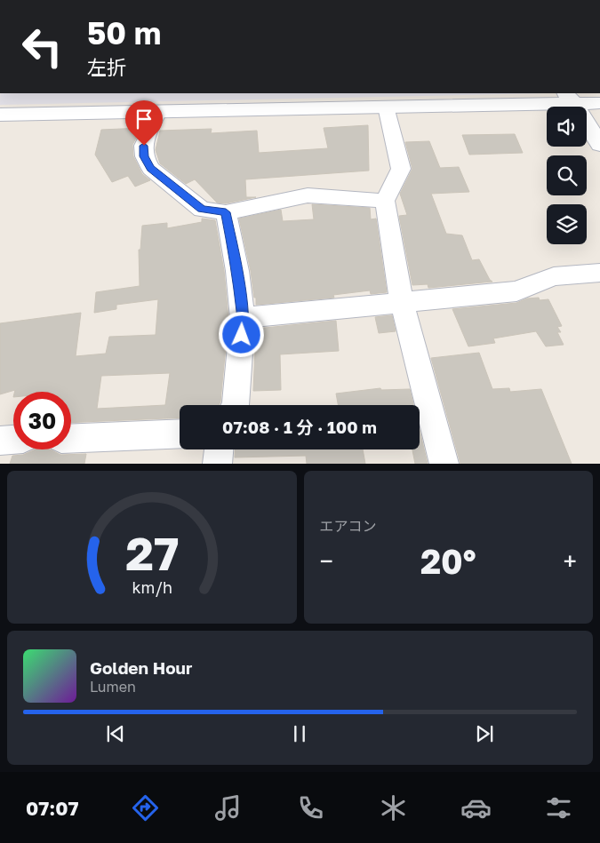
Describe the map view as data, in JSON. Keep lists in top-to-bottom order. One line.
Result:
{"page":{"turn":["50 m","左折"],"limit":"30","trip":"07:08 · 1 分 · 100 m","tile":"エアコン","heat":["−","20°","+"],"song":["Golden Hour","Lumen"],"tabs":"07:07","gauge":["27","km/h"]}}
